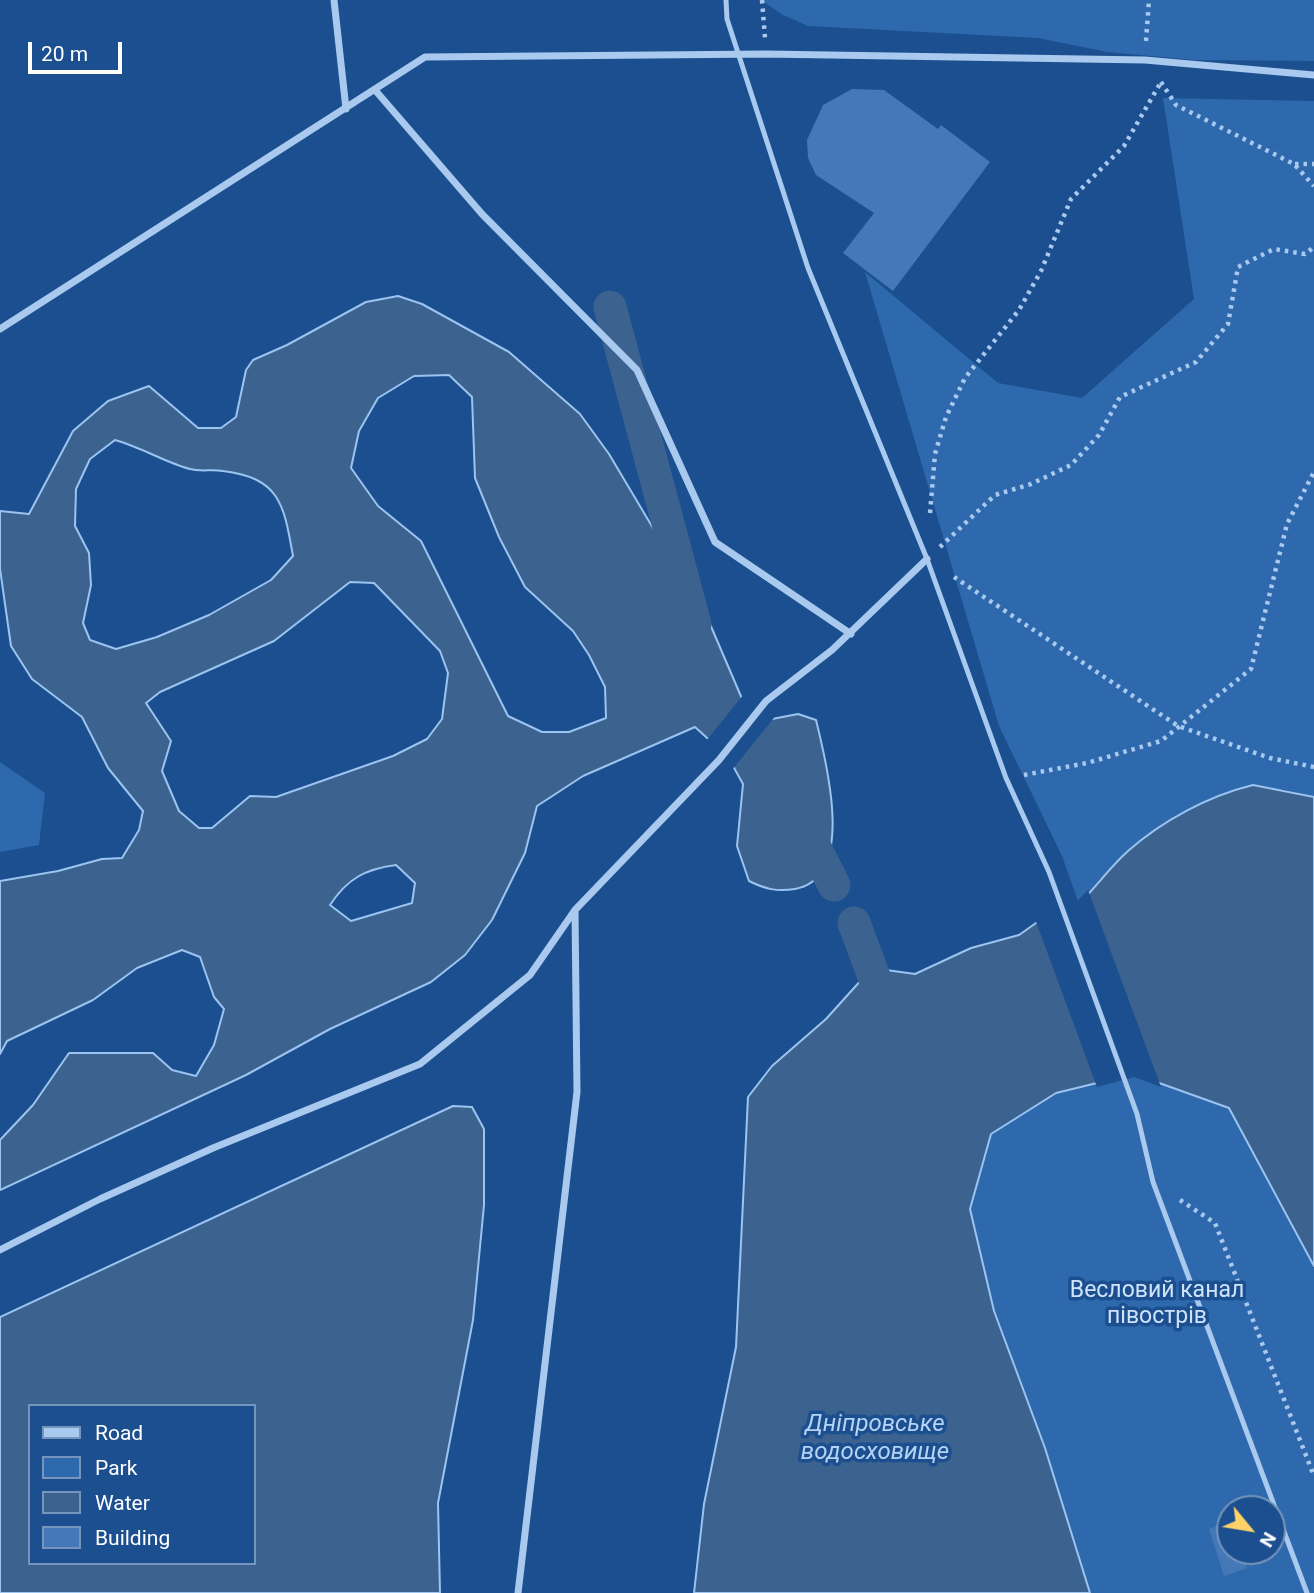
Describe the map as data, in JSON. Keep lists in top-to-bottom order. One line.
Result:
{"water":["Дніпровське водосховище"],"parks":["Весловий канал півострів"],"legend":["Road","Park","Water","Building"],"scale_bar":"20 m","north":"bottom right"}
